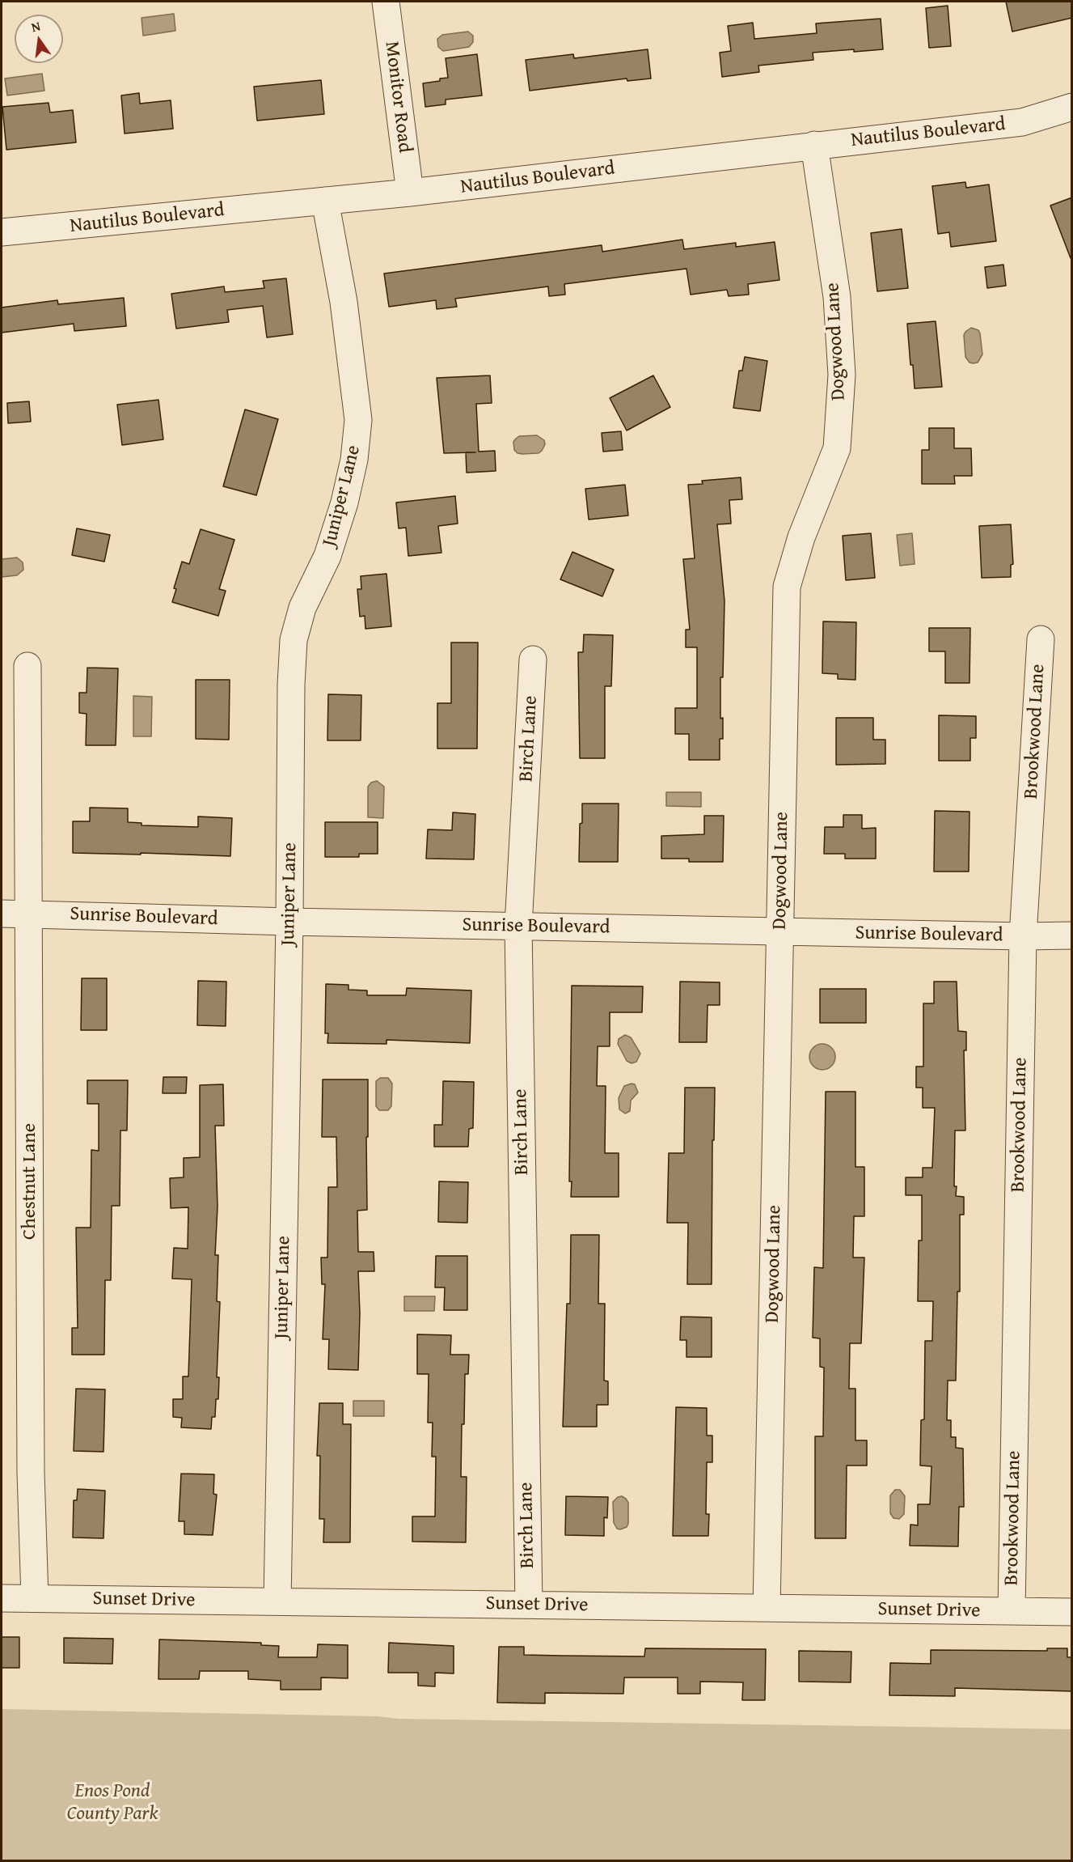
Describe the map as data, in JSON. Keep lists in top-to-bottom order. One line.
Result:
{"streets":{"street":["Monitor Road","Nautilus Boulevard","Dogwood Lane","Juniper Lane","Brookwood Lane","Birch Lane","Sunrise Boulevard","Chestnut Lane","Sunset Drive"]},"crossings":[["Monitor Road","Nautilus Boulevard"],["Nautilus Boulevard","Dogwood Lane"],["Nautilus Boulevard","Juniper Lane"],["Dogwood Lane","Sunrise Boulevard"],["Dogwood Lane","Sunset Drive"],["Juniper Lane","Sunrise Boulevard"],["Juniper Lane","Sunset Drive"],["Brookwood Lane","Sunrise Boulevard"],["Brookwood Lane","Sunset Drive"],["Birch Lane","Sunrise Boulevard"],["Birch Lane","Sunset Drive"],["Sunrise Boulevard","Chestnut Lane"],["Chestnut Lane","Sunset Drive"]],"parks":["Enos Pond County Park"],"north":"top"}
